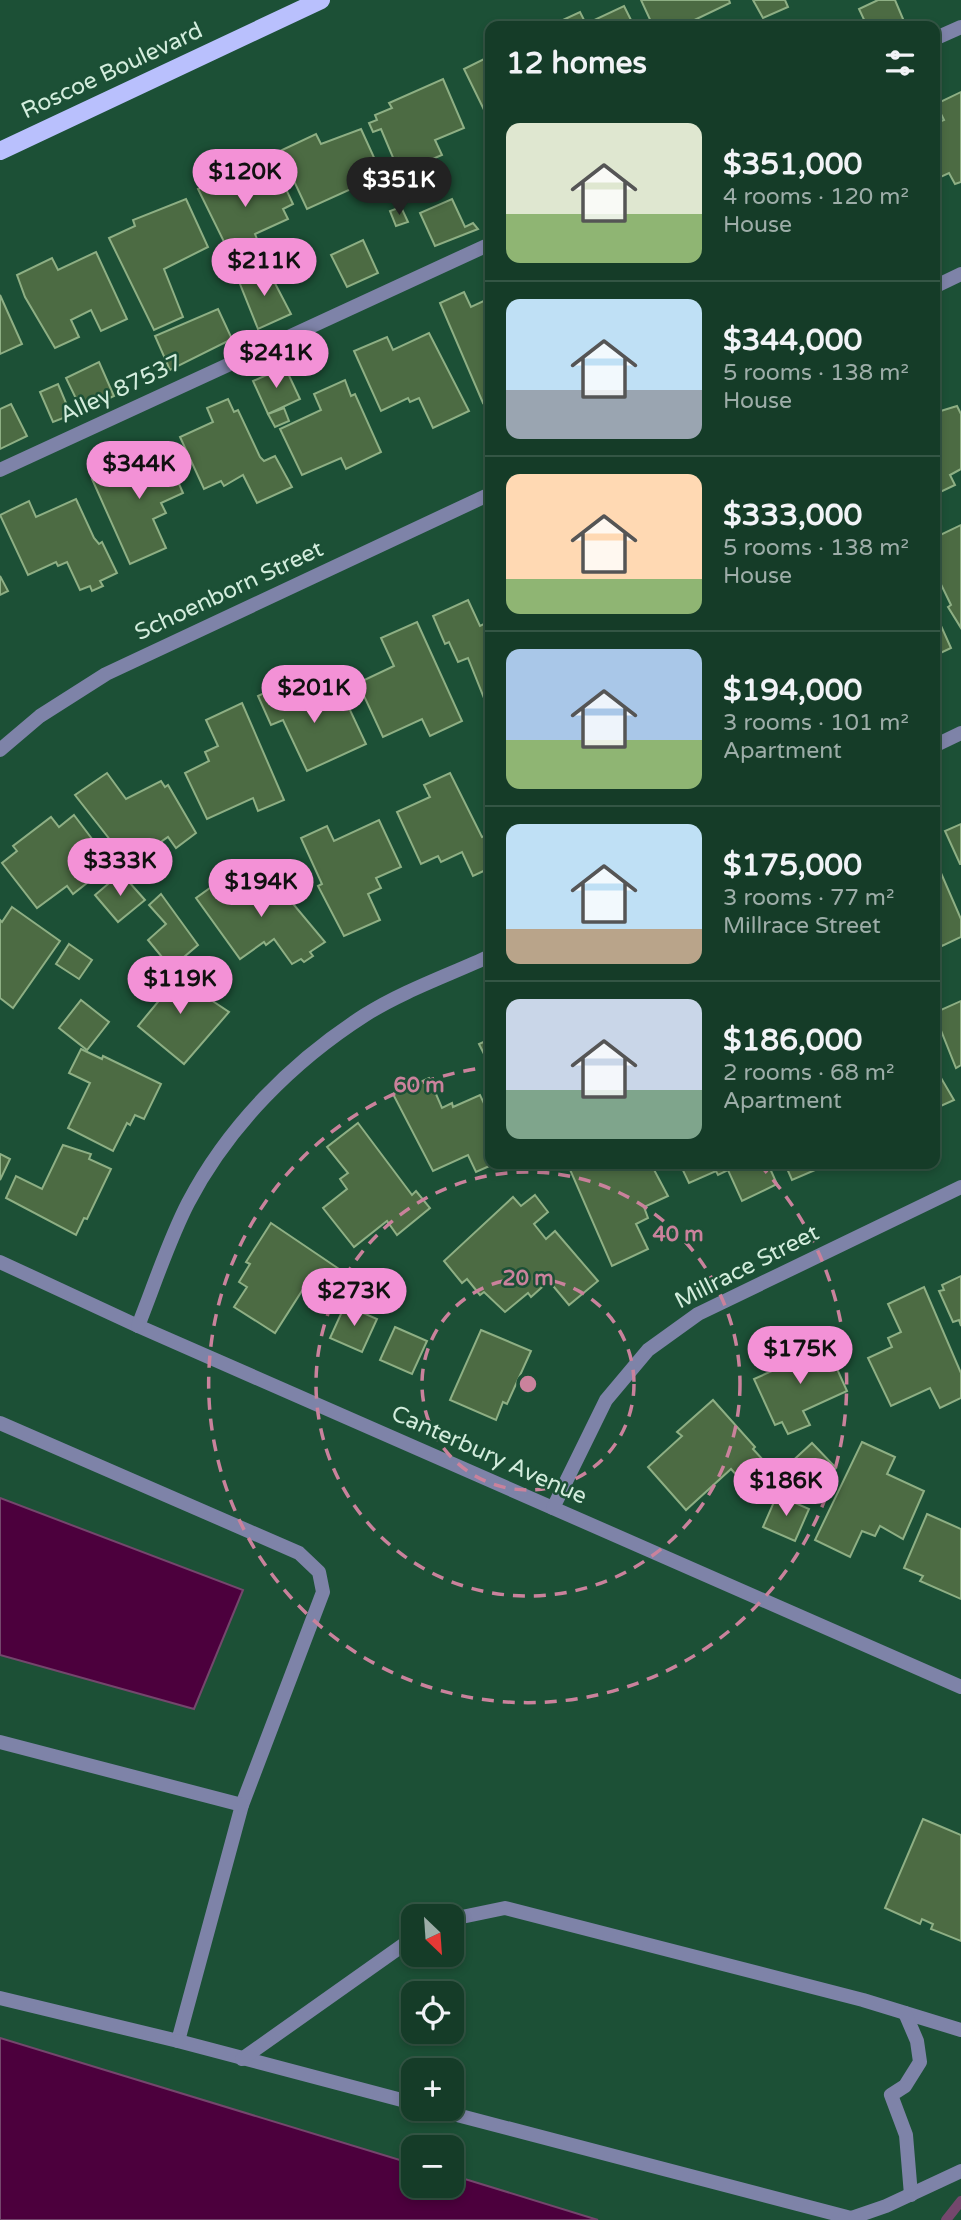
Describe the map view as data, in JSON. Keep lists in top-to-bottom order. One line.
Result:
{"streets":{"main road":["Roscoe Boulevard"],"street":["Alley 87537","Schoenborn Street","Millrace Street","Canterbury Avenue"]},"crossings":[["Millrace Street","Canterbury Avenue"]],"north":"bottom right","page":{"heading":"12 homes","list":[{"name":"$351,000","note":"4 rooms · 120 m² · House"},{"name":"$344,000","note":"5 rooms · 138 m² · House"},{"name":"$333,000","note":"5 rooms · 138 m² · House"},{"name":"$194,000","note":"3 rooms · 101 m² · Apartment"},{"name":"$175,000","note":"3 rooms · 77 m² · Millrace Street"},{"name":"$186,000","note":"2 rooms · 68 m² · Apartment"}],"price":["$120K","$351K","$211K","$241K","$344K","$201K","$333K","$194K","$119K","$273K","$175K","$186K"],"map_buttons":["+","−"]},"rings":["60 m","40 m","20 m"]}
